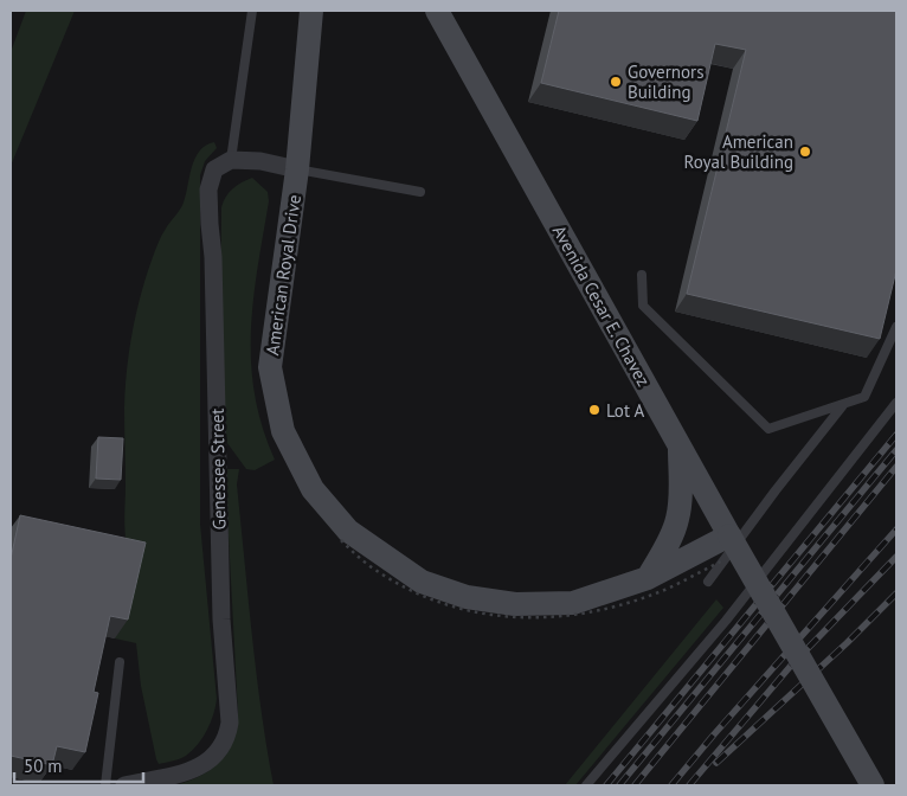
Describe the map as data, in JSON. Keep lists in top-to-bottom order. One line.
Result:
{"streets":{"main road":["American Royal Drive","Avenida Cesar E. Chavez"],"street":["Genessee Street"]},"crossings":[["American Royal Drive","Avenida Cesar E. Chavez"]],"places":["Governors Building","American Royal Building","Lot A"],"scale_bar":"50 m"}
